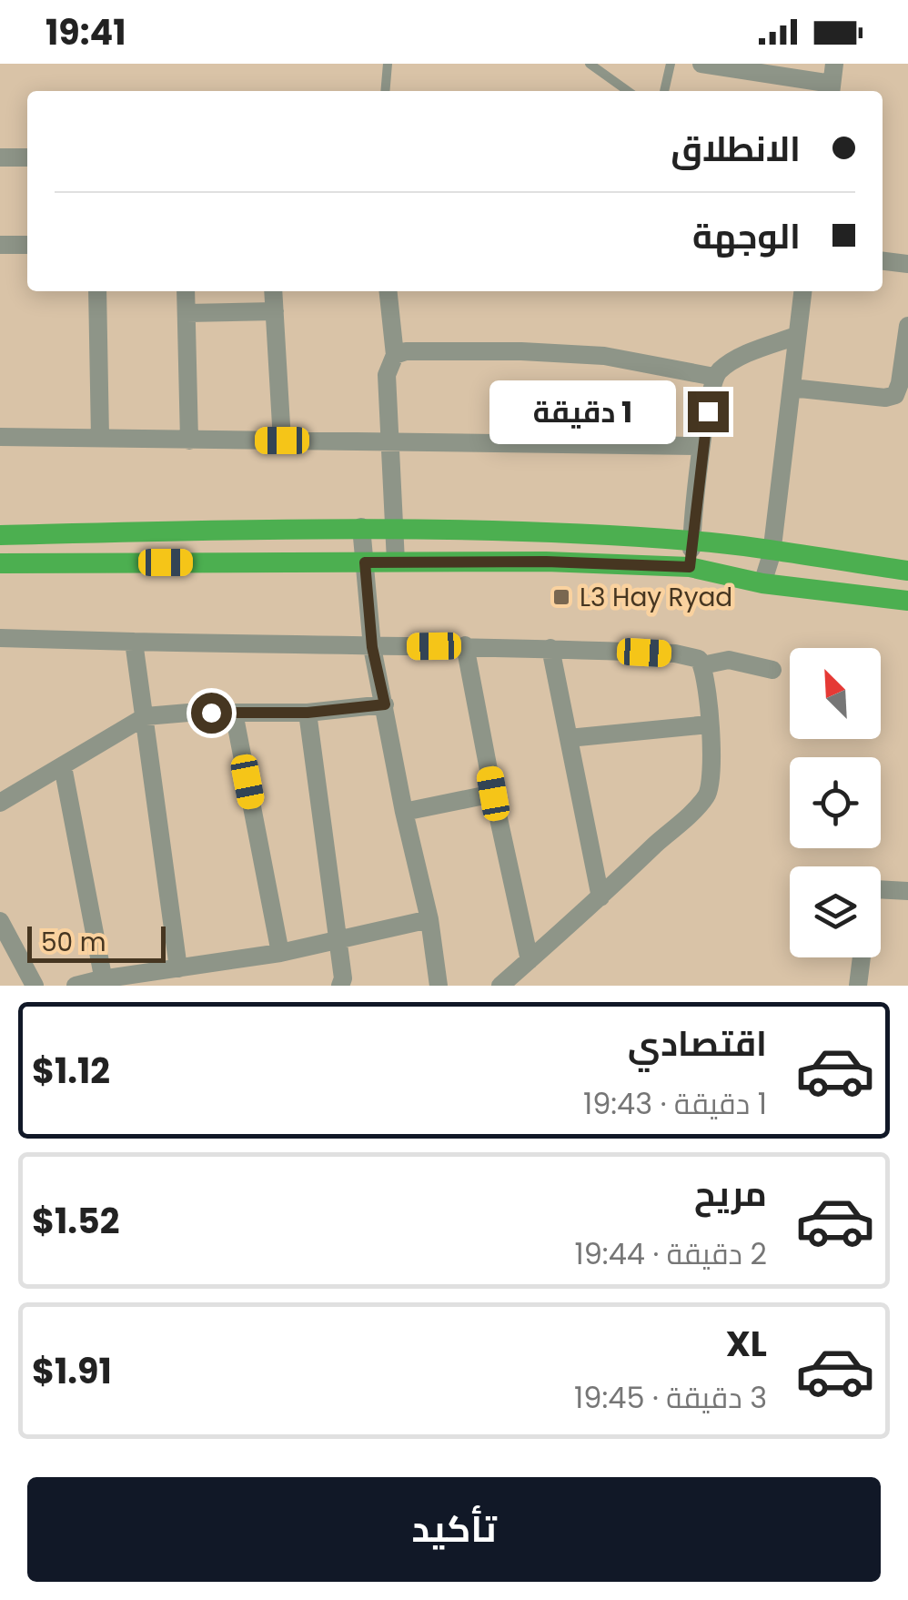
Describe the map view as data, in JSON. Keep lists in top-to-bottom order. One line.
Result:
{"places":{"transit":["L3 Hay Ryad"]},"scale_bar":"50 m","north":"top left","page":{"status":"19:41","banner":["الانطلاق","الوجهة"],"bubble":"1 دقيقة","scale":"50 m","list":[{"name":"اقتصادي","note":"1 دقيقة · 19:43","value":"$1.12"},{"name":"مريح","note":"2 دقيقة · 19:44","value":"$1.52"},{"name":"XL","note":"3 دقيقة · 19:45","value":"$1.91"}],"buttons":"تأكيد"}}
